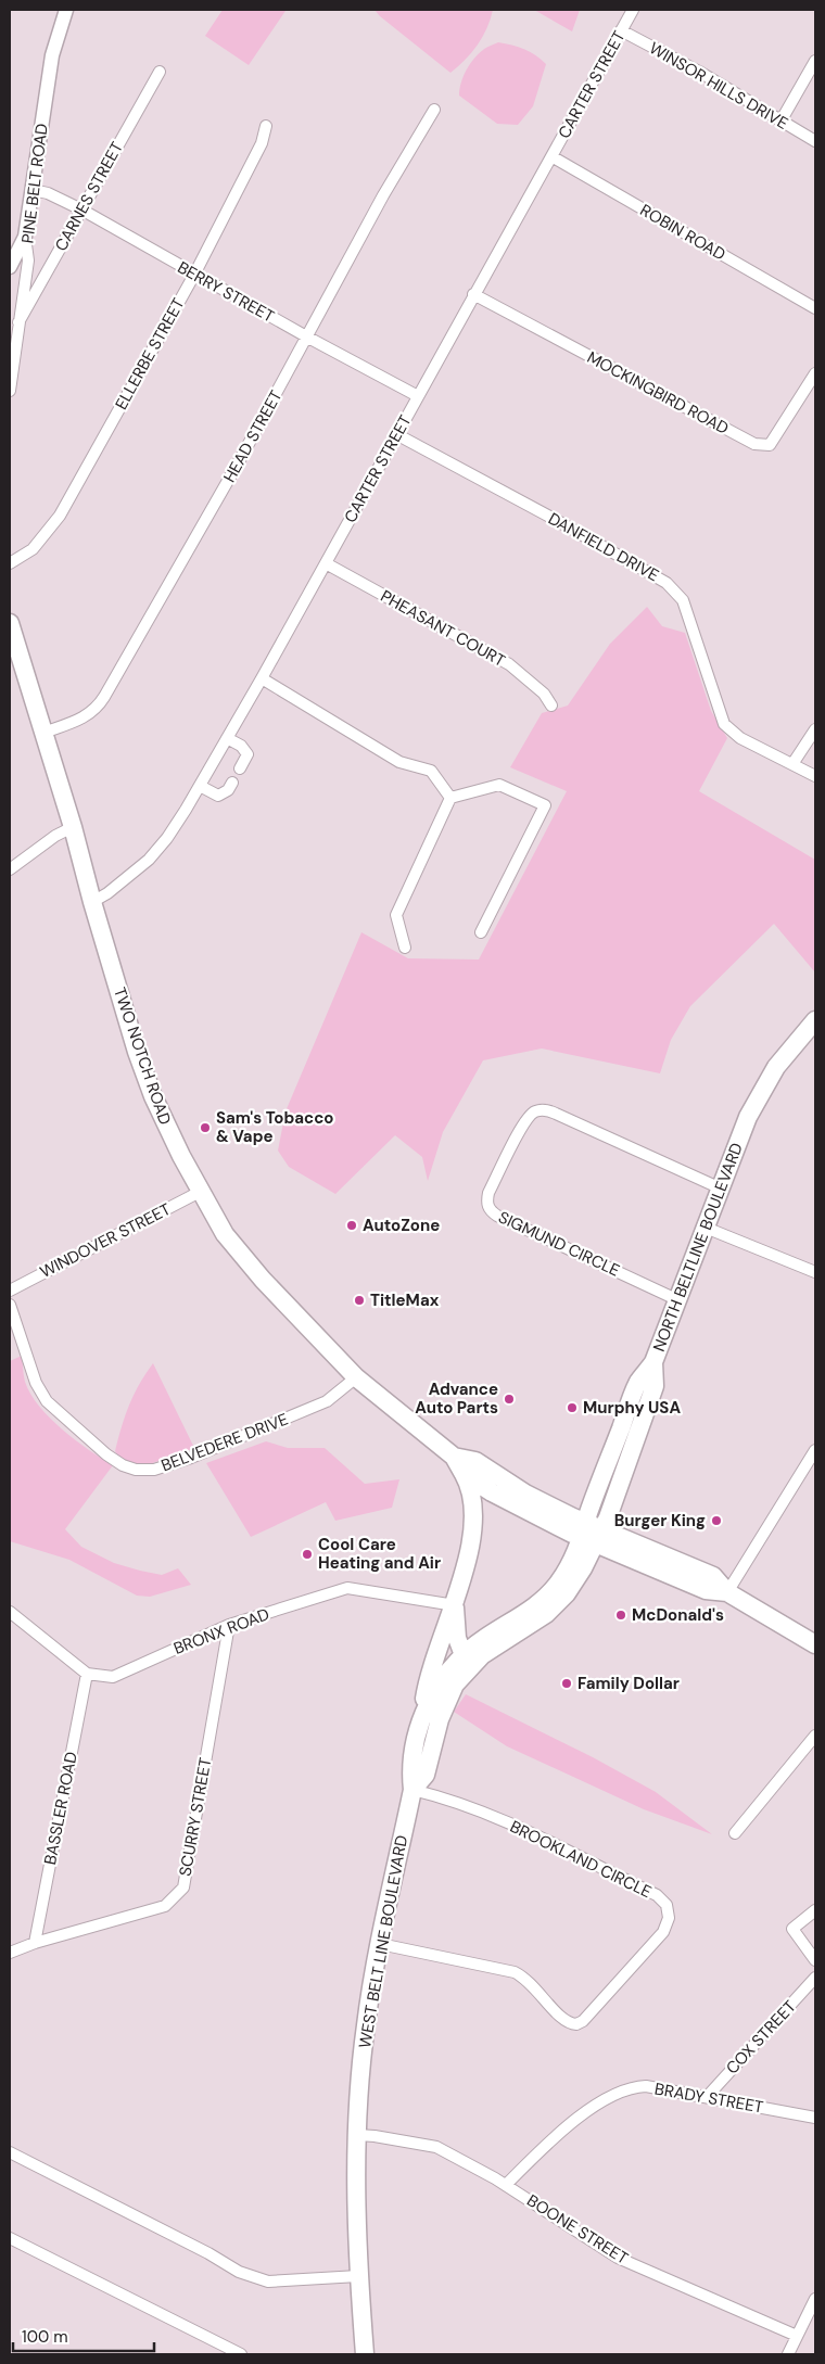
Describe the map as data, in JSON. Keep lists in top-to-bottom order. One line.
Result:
{"streets":{"main road":["TWO NOTCH ROAD","NORTH BELTLINE BOULEVARD","WEST BELT LINE BOULEVARD"],"street":["CARTER STREET","WINSOR HILLS DRIVE","PINE BELT ROAD","CARNES STREET","ROBIN ROAD","BERRY STREET","ELLERBE STREET","MOCKINGBIRD ROAD","HEAD STREET","DANFIELD DRIVE","PHEASANT COURT","WINDOVER STREET","SIGMUND CIRCLE","BELVEDERE DRIVE","BRONX ROAD","BASSLER ROAD","SCURRY STREET","BROOKLAND CIRCLE","COX STREET","BRADY STREET","BOONE STREET"]},"crossings":[["CARTER STREET","WINSOR HILLS DRIVE"],["CARTER STREET","ROBIN ROAD"],["CARTER STREET","BERRY STREET"],["CARTER STREET","MOCKINGBIRD ROAD"],["CARTER STREET","DANFIELD DRIVE"],["CARTER STREET","PHEASANT COURT"],["CARTER STREET","TWO NOTCH ROAD"],["PINE BELT ROAD","CARNES STREET"],["PINE BELT ROAD","BERRY STREET"],["CARNES STREET","BERRY STREET"],["BERRY STREET","ELLERBE STREET"],["BERRY STREET","HEAD STREET"],["HEAD STREET","TWO NOTCH ROAD"],["TWO NOTCH ROAD","WINDOVER STREET"],["TWO NOTCH ROAD","BELVEDERE DRIVE"],["TWO NOTCH ROAD","WEST BELT LINE BOULEVARD"],["SIGMUND CIRCLE","NORTH BELTLINE BOULEVARD"],["NORTH BELTLINE BOULEVARD","WEST BELT LINE BOULEVARD"],["BRONX ROAD","BASSLER ROAD"],["BRONX ROAD","SCURRY STREET"],["BASSLER ROAD","SCURRY STREET"],["BROOKLAND CIRCLE","WEST BELT LINE BOULEVARD"],["WEST BELT LINE BOULEVARD","BOONE STREET"],["COX STREET","BRADY STREET"],["BRADY STREET","BOONE STREET"]],"places":["Sam's Tobacco & Vape","AutoZone","TitleMax","Advance Auto Parts","Murphy USA","Burger King","Cool Care Heating and Air","McDonald's","Family Dollar"],"scale_bar":"100 m"}
